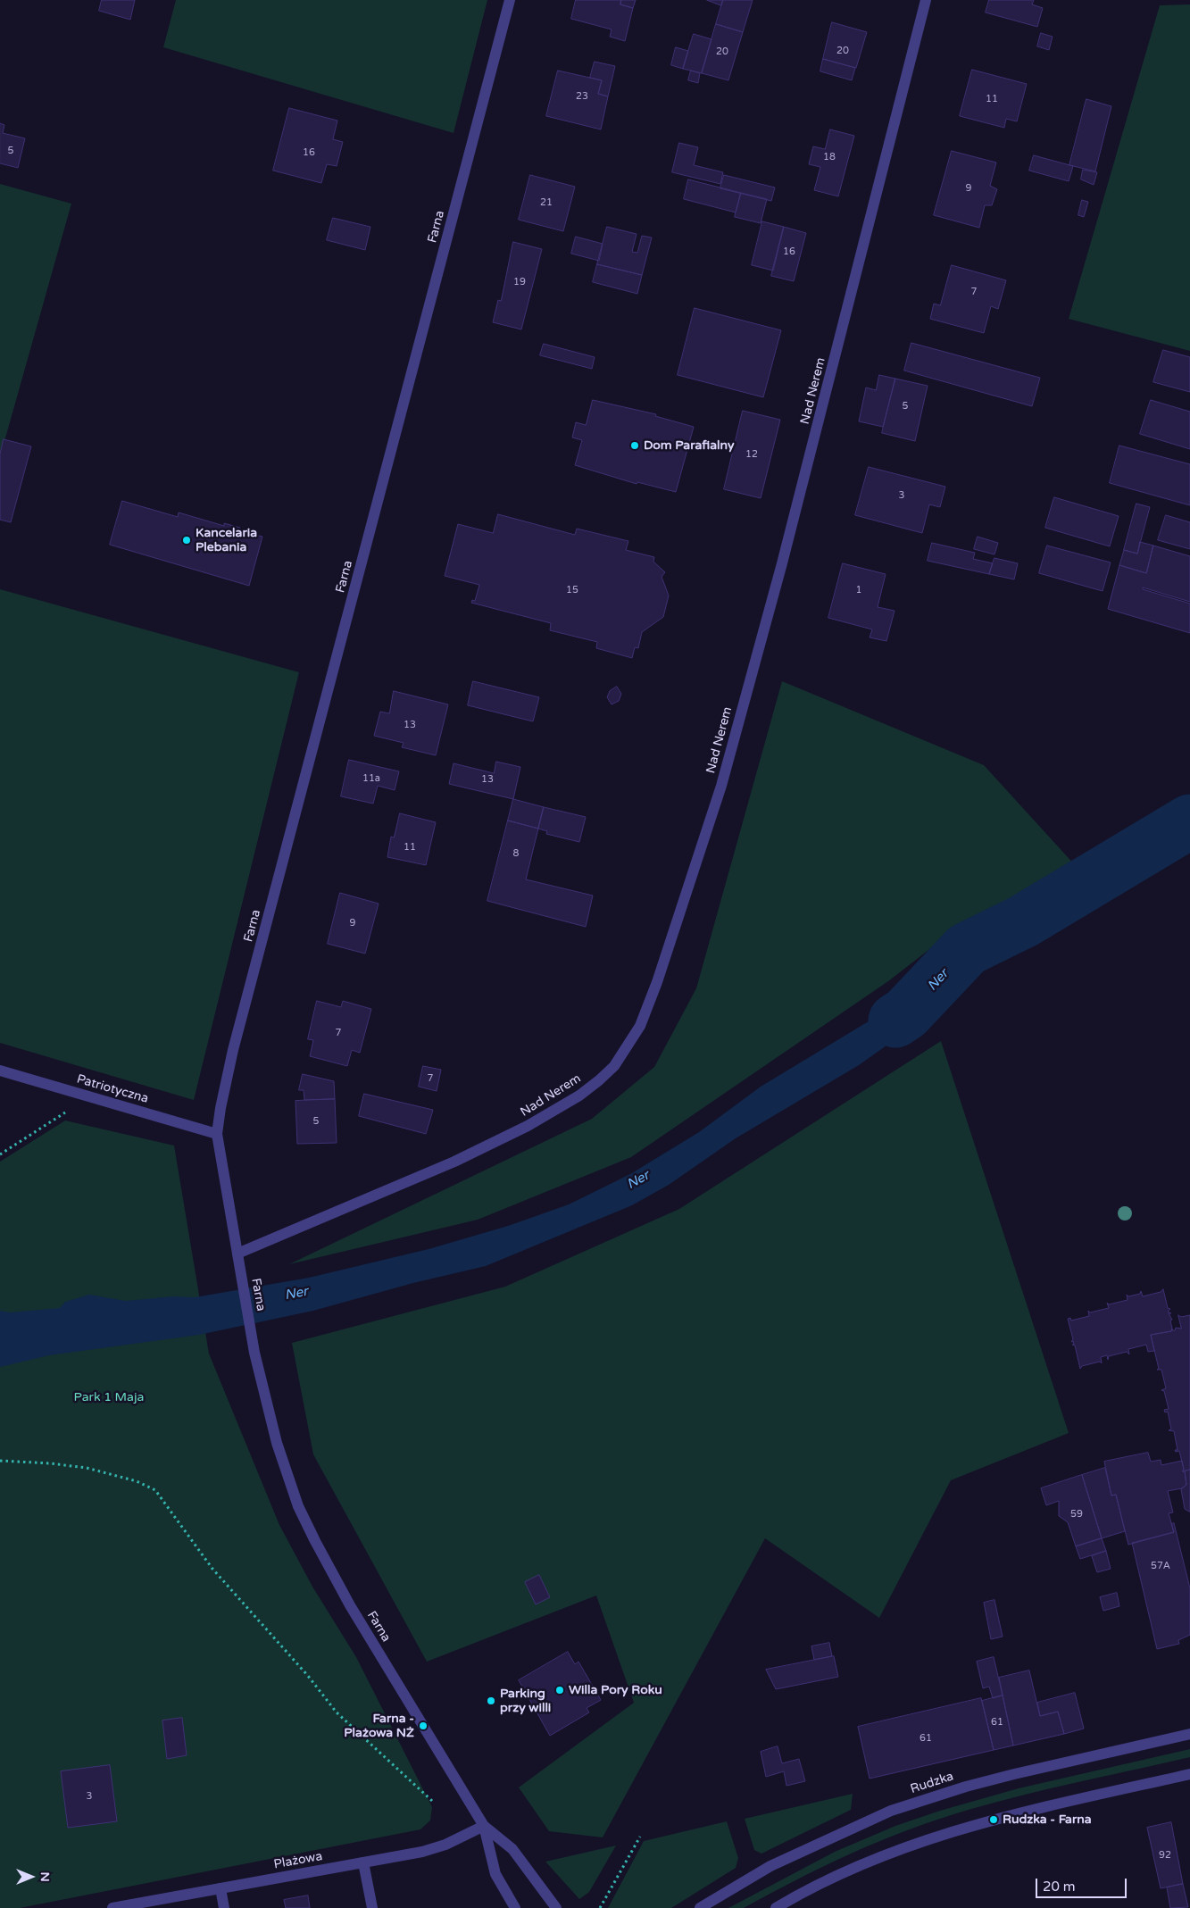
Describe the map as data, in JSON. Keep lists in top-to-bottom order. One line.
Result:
{"streets":{"street":["Farna","Nad Nerem","Patriotyczna","Rudzka","Plażowa"]},"crossings":[["Farna","Nad Nerem"],["Farna","Patriotyczna"],["Farna","Plażowa"]],"water":["Ner"],"parks":["Park 1 Maja"],"places":["Dom Parafialny","Kancelaria Plebania","Willa Pory Roku","Parking przy willi","Farna - Plażowa NŻ","Rudzka - Farna"],"house_numbers":["20","20","23","11","5","16","18","9","21","16","19","7","5","12","3","15","1","13","11a","13","11","8","9","7","7","5","59","57A","61","61","3","92"],"scale_bar":"20 m","north":"right"}
